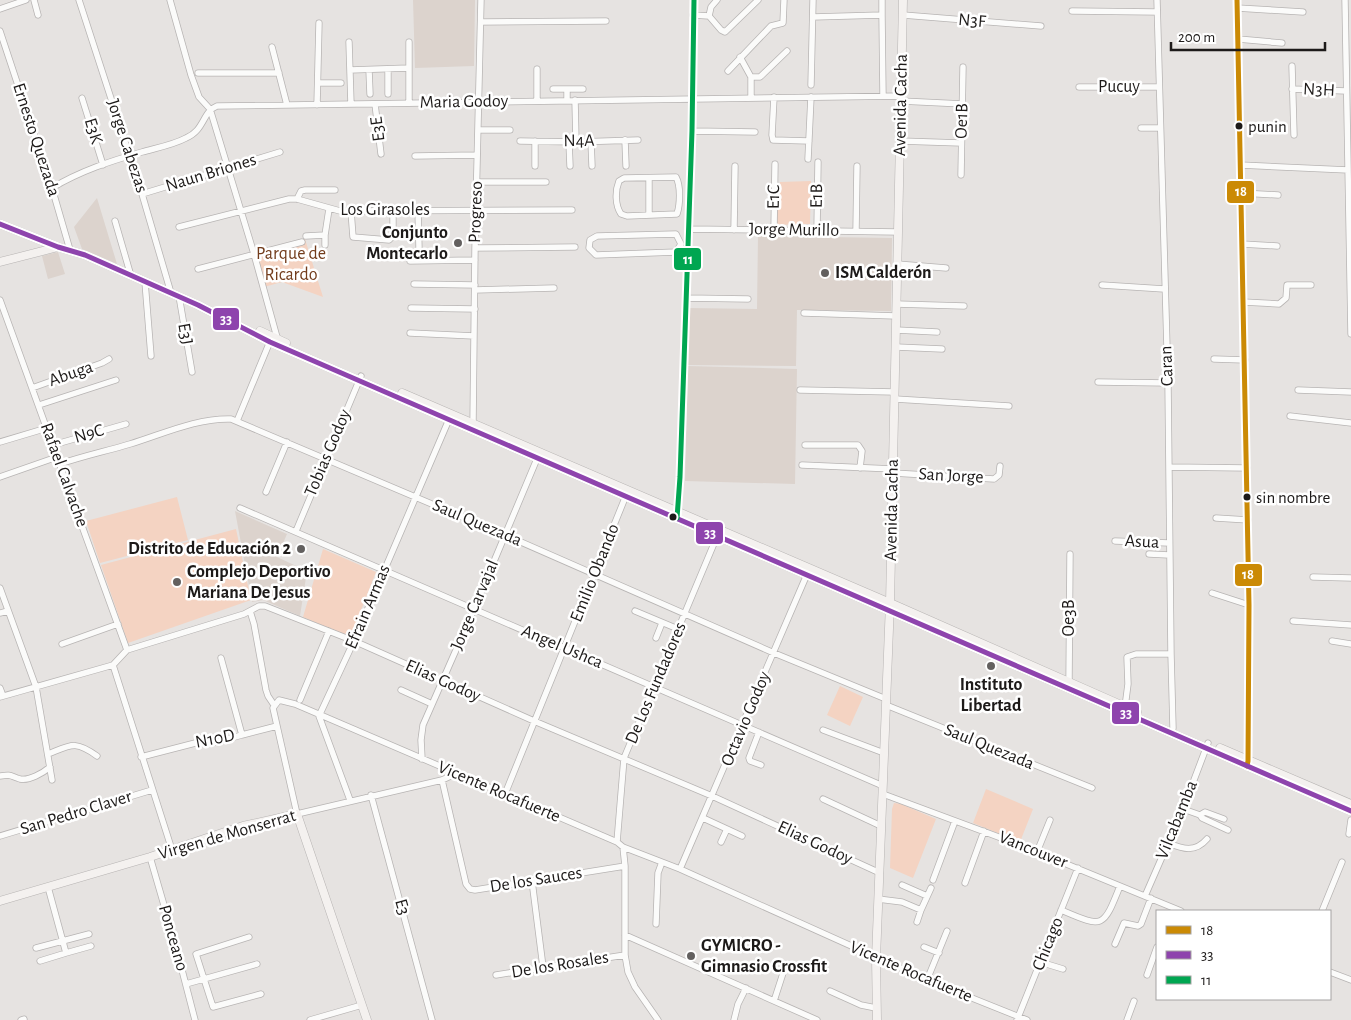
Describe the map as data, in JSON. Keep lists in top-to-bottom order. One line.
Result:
{"streets":{"street":["N3F","Pucuy","N3H","Maria Godoy","Avenida Cacha","Oe1B","E3E","E3K","Ernesto Quezada","N4A","Jorge Cabezas","Naun Briones","E1B","E1C","Los Girasoles","Progreso","Jorge Murillo","E3J","Caran","Abuga","N9C","Tobias Godoy","Rafael Calvache","San Jorge","Saul Quezada","Asua","Emilio Obando","Jorge Carvajal","Efrain Armas","Oe3B","Angel Ushca","Elias Godoy","De Los Fundadores","Octavio Godoy","N10D","Vicente Rocafuerte","San Pedro Claver","Vilcabamba","Virgen de Monserrat","Vancouver","De los Sauces","E3","Ponceano","Chicago","De los Rosales"]},"crossings":[["N3F","Avenida Cacha"],["Pucuy","Caran"],["Maria Godoy","Avenida Cacha"],["Maria Godoy","Oe1B"],["Maria Godoy","E3E"],["Maria Godoy","Progreso"],["Avenida Cacha","Jorge Murillo"],["Avenida Cacha","San Jorge"],["Avenida Cacha","Saul Quezada"],["Avenida Cacha","Angel Ushca"],["Avenida Cacha","Elias Godoy"],["Avenida Cacha","Vicente Rocafuerte"],["Avenida Cacha","Vancouver"],["Jorge Cabezas","Naun Briones"],["Jorge Cabezas","E3J"],["E1B","Jorge Murillo"],["E1C","Jorge Murillo"],["Los Girasoles","Progreso"],["Caran","Asua"],["Abuga","Rafael Calvache"],["N9C","Rafael Calvache"],["Tobias Godoy","Saul Quezada"],["Tobias Godoy","Angel Ushca"],["Rafael Calvache","Saul Quezada"],["Rafael Calvache","Elias Godoy"],["Saul Quezada","Emilio Obando"],["Saul Quezada","Jorge Carvajal"],["Saul Quezada","Efrain Armas"],["Saul Quezada","De Los Fundadores"],["Saul Quezada","Octavio Godoy"],["Emilio Obando","Angel Ushca"],["Emilio Obando","Elias Godoy"],["Emilio Obando","Vicente Rocafuerte"],["Jorge Carvajal","Angel Ushca"],["Jorge Carvajal","Elias Godoy"],["Jorge Carvajal","Vicente Rocafuerte"],["Efrain Armas","Angel Ushca"],["Efrain Armas","Elias Godoy"],["Efrain Armas","Vicente Rocafuerte"],["Angel Ushca","De Los Fundadores"],["Angel Ushca","Octavio Godoy"],["Angel Ushca","Vancouver"],["Elias Godoy","De Los Fundadores"],["Elias Godoy","Octavio Godoy"],["De Los Fundadores","Vicente Rocafuerte"],["Octavio Godoy","Vicente Rocafuerte"],["Vicente Rocafuerte","Virgen de Monserrat"],["Vicente Rocafuerte","Chicago"],["Vilcabamba","Vancouver"],["Virgen de Monserrat","De los Sauces"],["Virgen de Monserrat","E3"],["Virgen de Monserrat","Ponceano"],["Vancouver","Chicago"]],"parks":["Parque de Ricardo"],"places":["punin","Conjunto Montecarlo","ISM Calderón","sin nombre","Distrito de Educación 2","Complejo Deportivo Mariana De Jesus","Instituto Libertad","GYMICRO - Gimnasio Crossfit"],"lines":["transit line 18","transit line 11","transit line 33"],"legend":["18","33","11"],"scale_bar":"200 m"}
